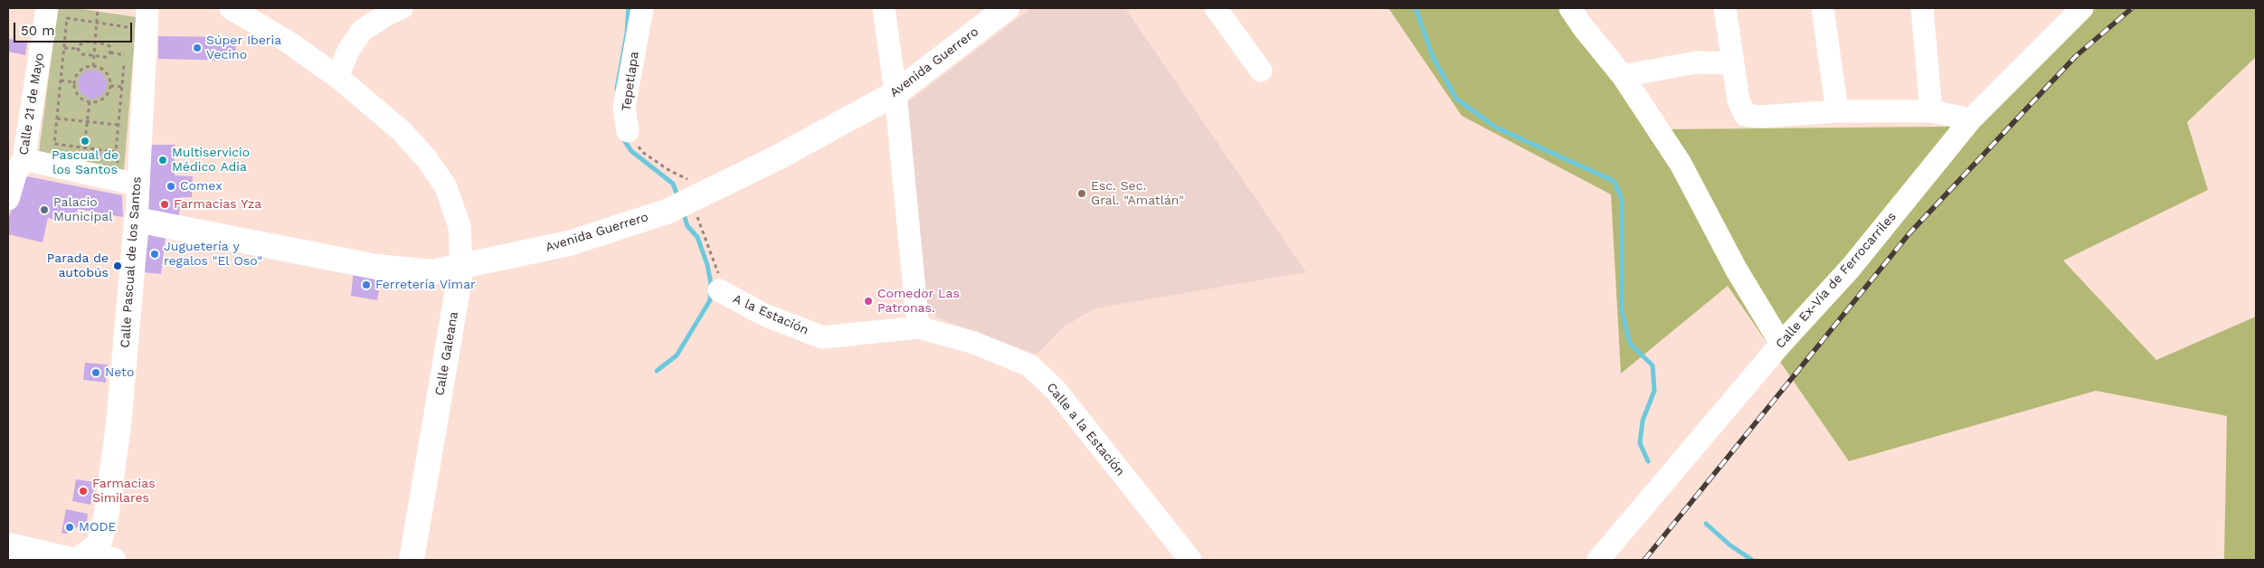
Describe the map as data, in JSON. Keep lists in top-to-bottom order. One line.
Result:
{"streets":{"main road":["Avenida Guerrero","Calle Pascual de los Santos","Calle Galeana"],"street":["Tepetlapa","Calle 21 de Mayo","Calle Ex-Vía de Ferrocarriles","A la Estación","Calle a la Estación"]},"crossings":[["Avenida Guerrero","Calle Pascual de los Santos"],["Avenida Guerrero","A la Estación"],["Avenida Guerrero","Calle Galeana"],["A la Estación","Calle a la Estación"]],"places":["Súper Iberia Vecino","Pascual de los Santos","Multiservicio Médico Adia","Comex","Esc. Sec. Gral. \"Amatlán\"","Farmacias Yza","Palacio Municipal","Juguetería y regalos \"El Oso\"","Parada de autobús","Ferretería Vimar","Comedor Las Patronas.","Neto","Farmacias Similares","MODE"],"scale_bar":"50 m"}
